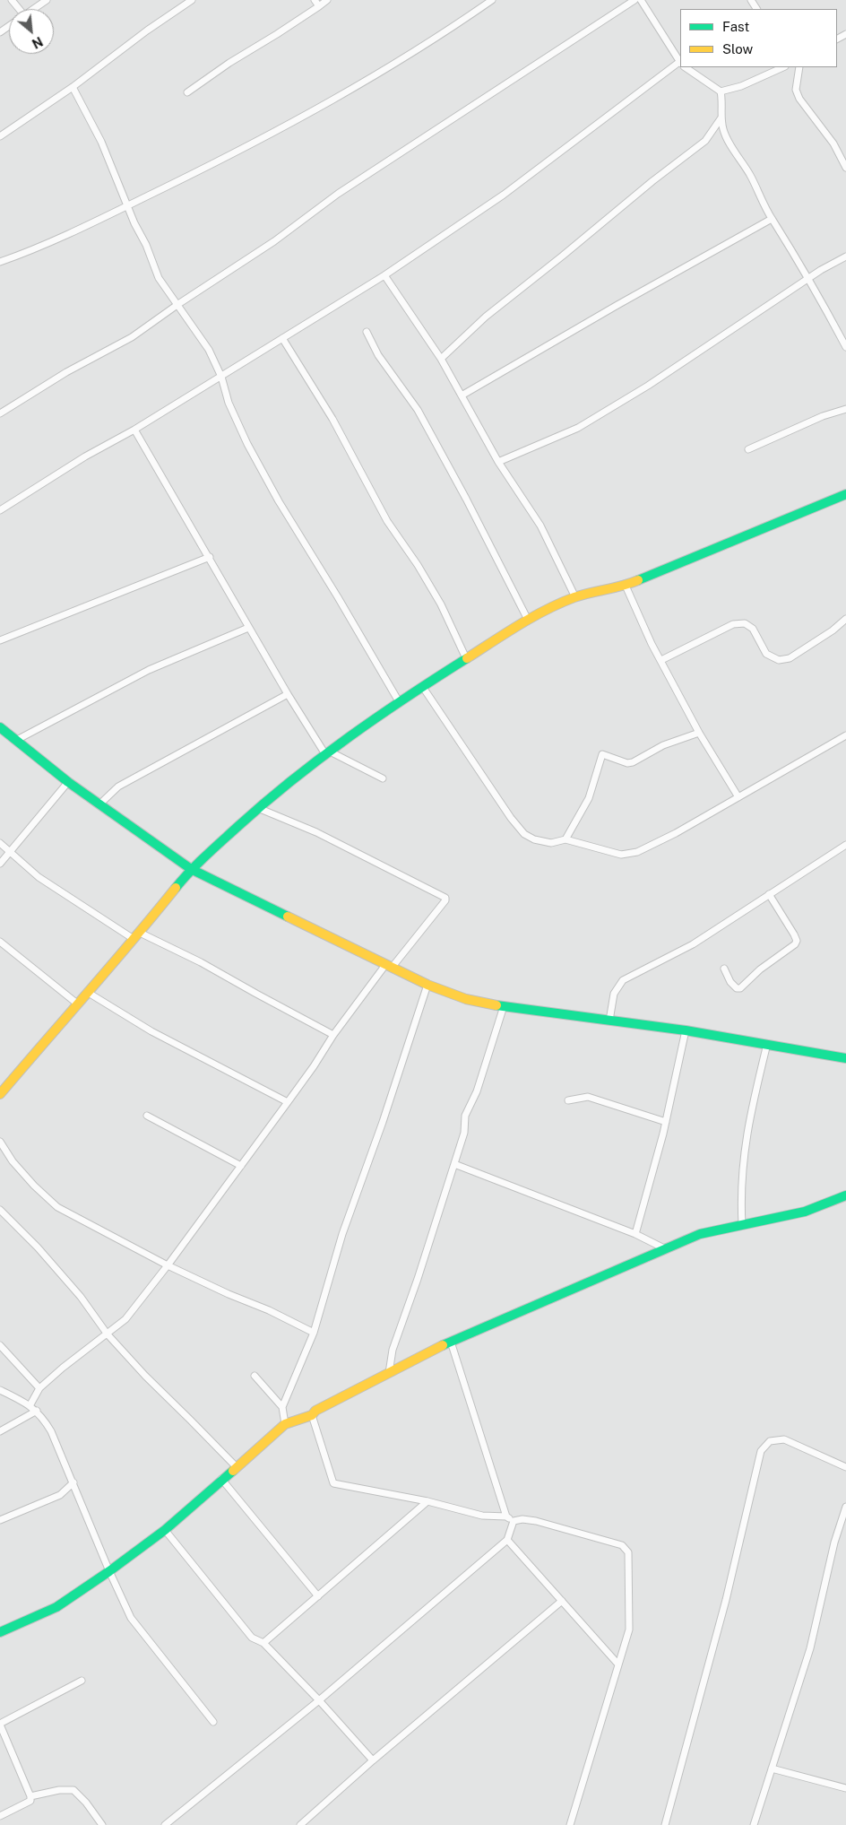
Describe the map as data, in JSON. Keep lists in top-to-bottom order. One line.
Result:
{"legend":["Fast","Slow"],"north":"bottom right"}
